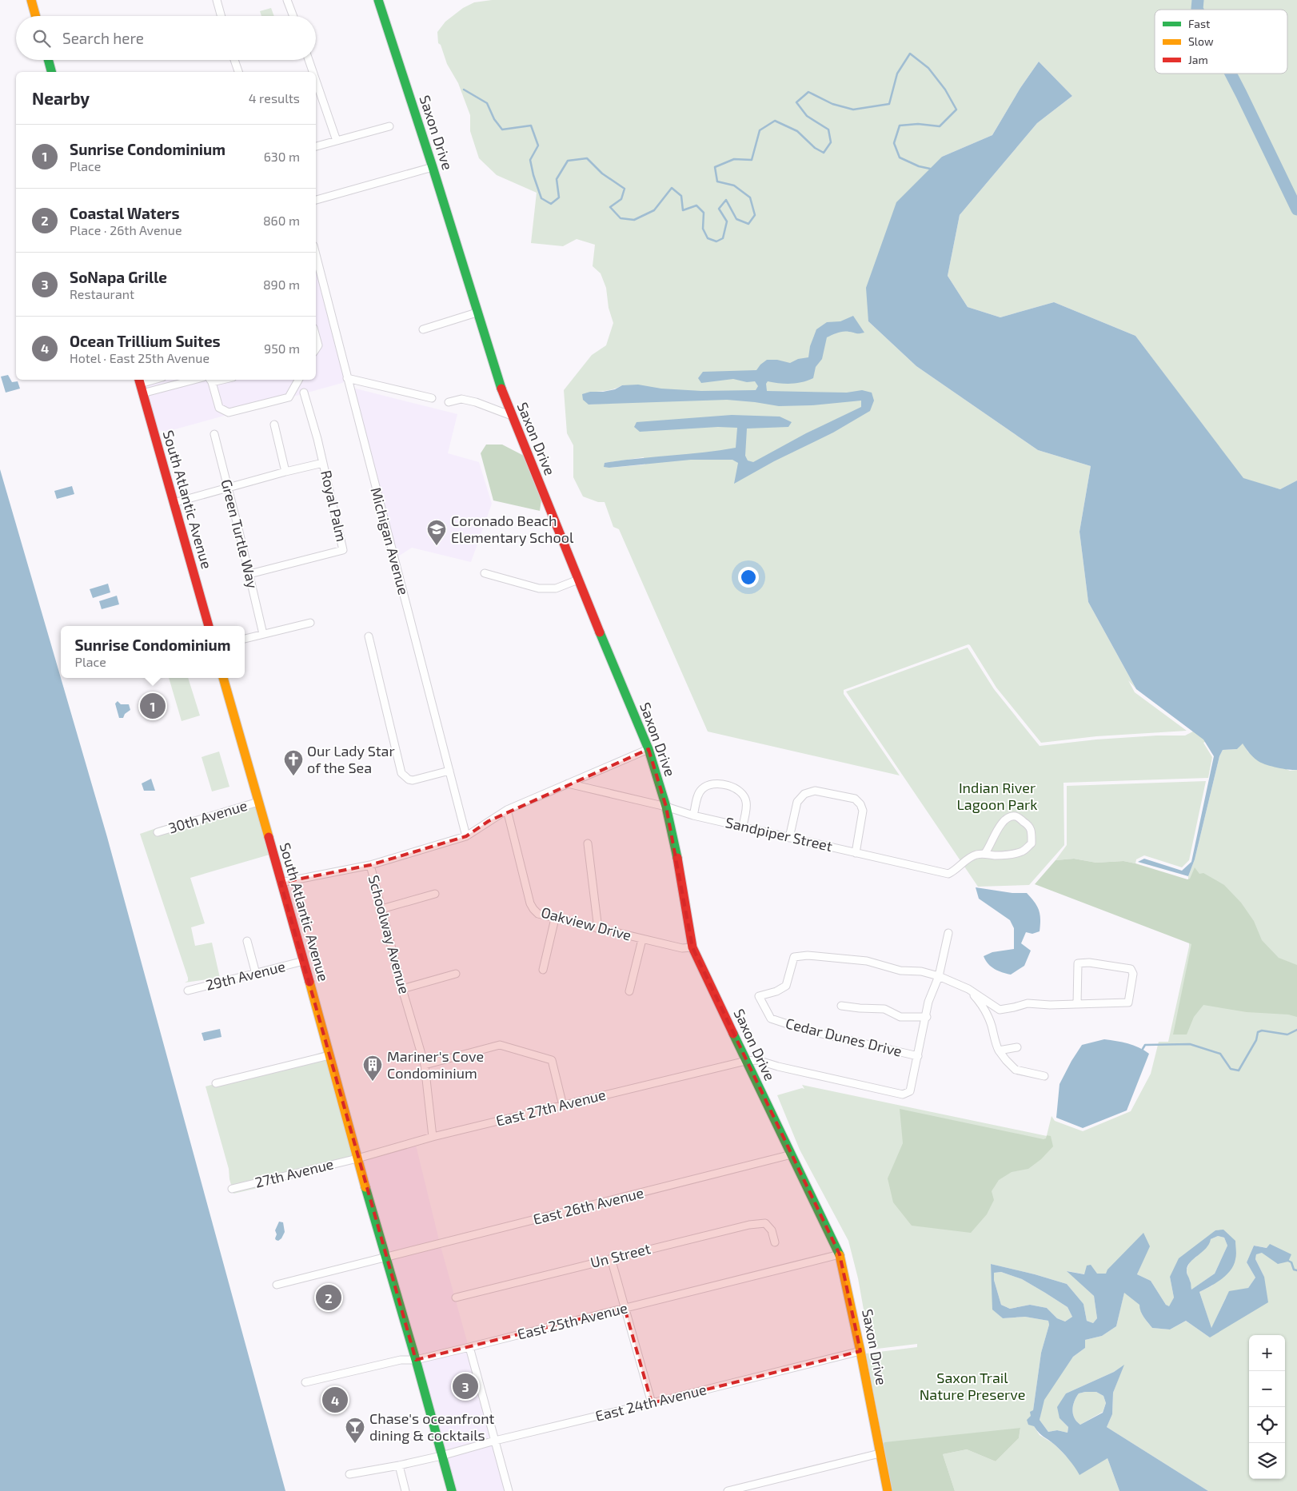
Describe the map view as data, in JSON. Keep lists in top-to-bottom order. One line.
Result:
{"streets":{"street":["Saxon Drive","South Atlantic Avenue","Royal Palm","Green Turtle Way","Michigan Avenue","30th Avenue","Sandpiper Street","Oakview Drive","Schoolway Avenue","29th Avenue","Cedar Dunes Drive","East 27th Avenue","27th Avenue","East 26th Avenue","Un Street","East 25th Avenue","East 24th Avenue"]},"crossings":[["Saxon Drive","Sandpiper Street"],["Saxon Drive","Oakview Drive"],["Saxon Drive","Schoolway Avenue"],["Saxon Drive","Cedar Dunes Drive"],["Saxon Drive","East 27th Avenue"],["Saxon Drive","East 26th Avenue"],["Saxon Drive","East 25th Avenue"],["Saxon Drive","East 24th Avenue"],["South Atlantic Avenue","30th Avenue"],["South Atlantic Avenue","29th Avenue"],["South Atlantic Avenue","East 27th Avenue"],["South Atlantic Avenue","27th Avenue"],["South Atlantic Avenue","East 26th Avenue"],["Royal Palm","Green Turtle Way"],["Michigan Avenue","Schoolway Avenue"],["Sandpiper Street","Schoolway Avenue"],["Oakview Drive","Schoolway Avenue"],["Schoolway Avenue","East 27th Avenue"],["Cedar Dunes Drive","East 27th Avenue"],["East 27th Avenue","27th Avenue"]],"parks":["Indian River Lagoon Park","Saxon Trail Nature Preserve"],"places":{"school or university":["Coronado Beach Elementary School"],"church":["Our Lady Star of the Sea"],"building":["Mariner's Cove Condominium"],"bar":["Chase's oceanfront dining & cocktails"]},"legend":["Fast","Slow","Jam"],"page":{"search":"Search here","heading":["Nearby","4 results"],"list":[{"mark":"1","name":"Sunrise Condominium","note":"Place","value":"630 m"},{"mark":"2","name":"Coastal Waters","note":"Place · 26th Avenue","value":"860 m"},{"mark":"3","name":"SoNapa Grille","note":"Restaurant","value":"890 m"},{"mark":"4","name":"Ocean Trillium Suites","note":"Hotel · East 25th Avenue","value":"950 m"}],"popup":["Sunrise Condominium","Place"],"pins":["1","2","3","4"],"map_buttons":["+","−"]}}
